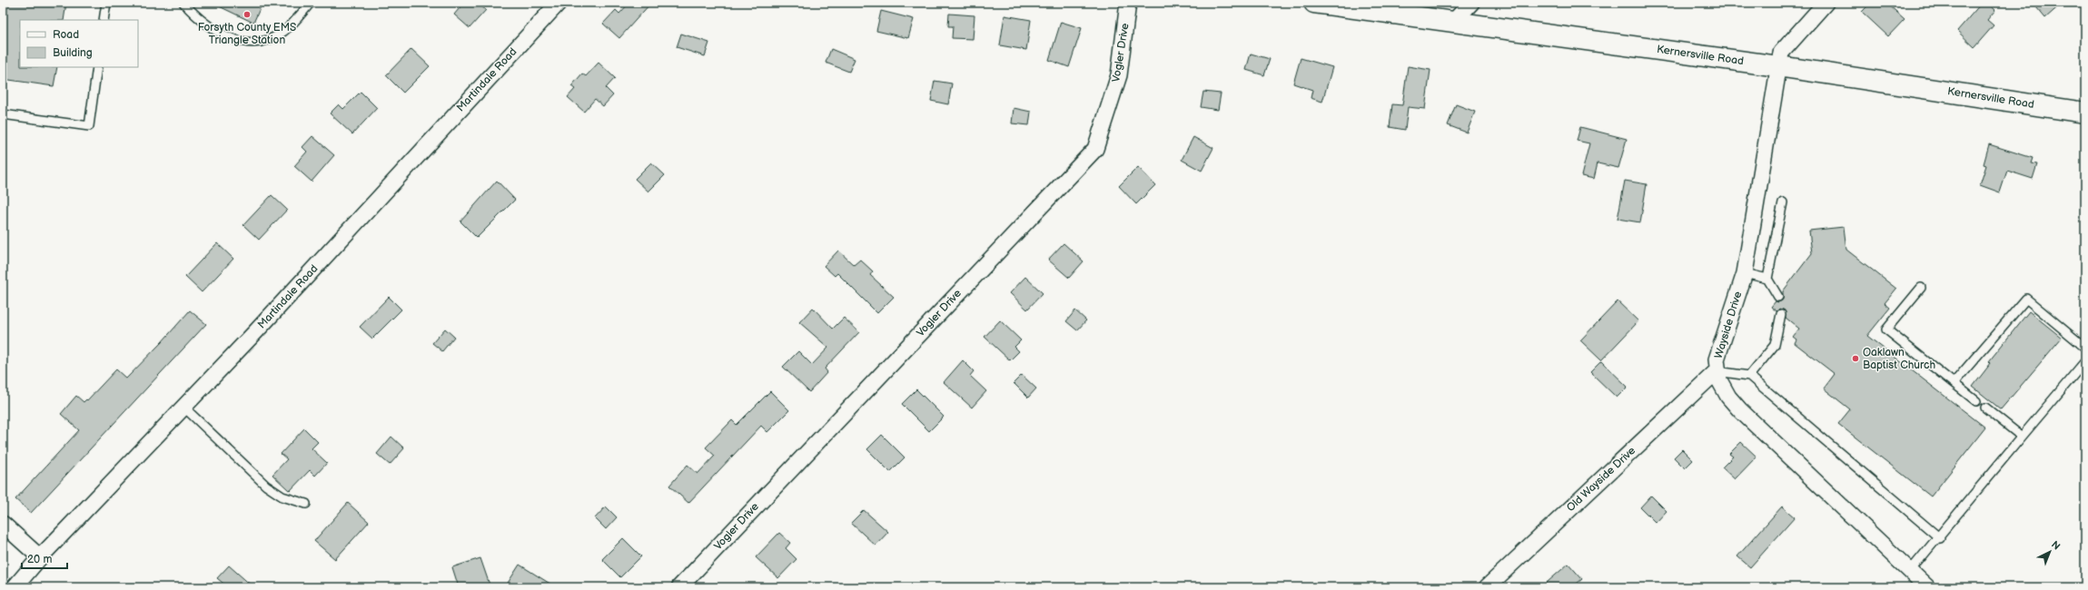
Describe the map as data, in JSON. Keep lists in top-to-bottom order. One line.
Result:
{"streets":{"main road":["Kernersville Road"],"street":["Vogler Drive","Martindale Road","Wayside Drive","Old Wayside Drive"]},"crossings":[["Kernersville Road","Wayside Drive"],["Wayside Drive","Old Wayside Drive"]],"places":["Forsyth County EMS Triangle Station","Oaklawn Baptist Church"],"legend":["Road","Building"],"scale_bar":"20 m","north":"top right"}
